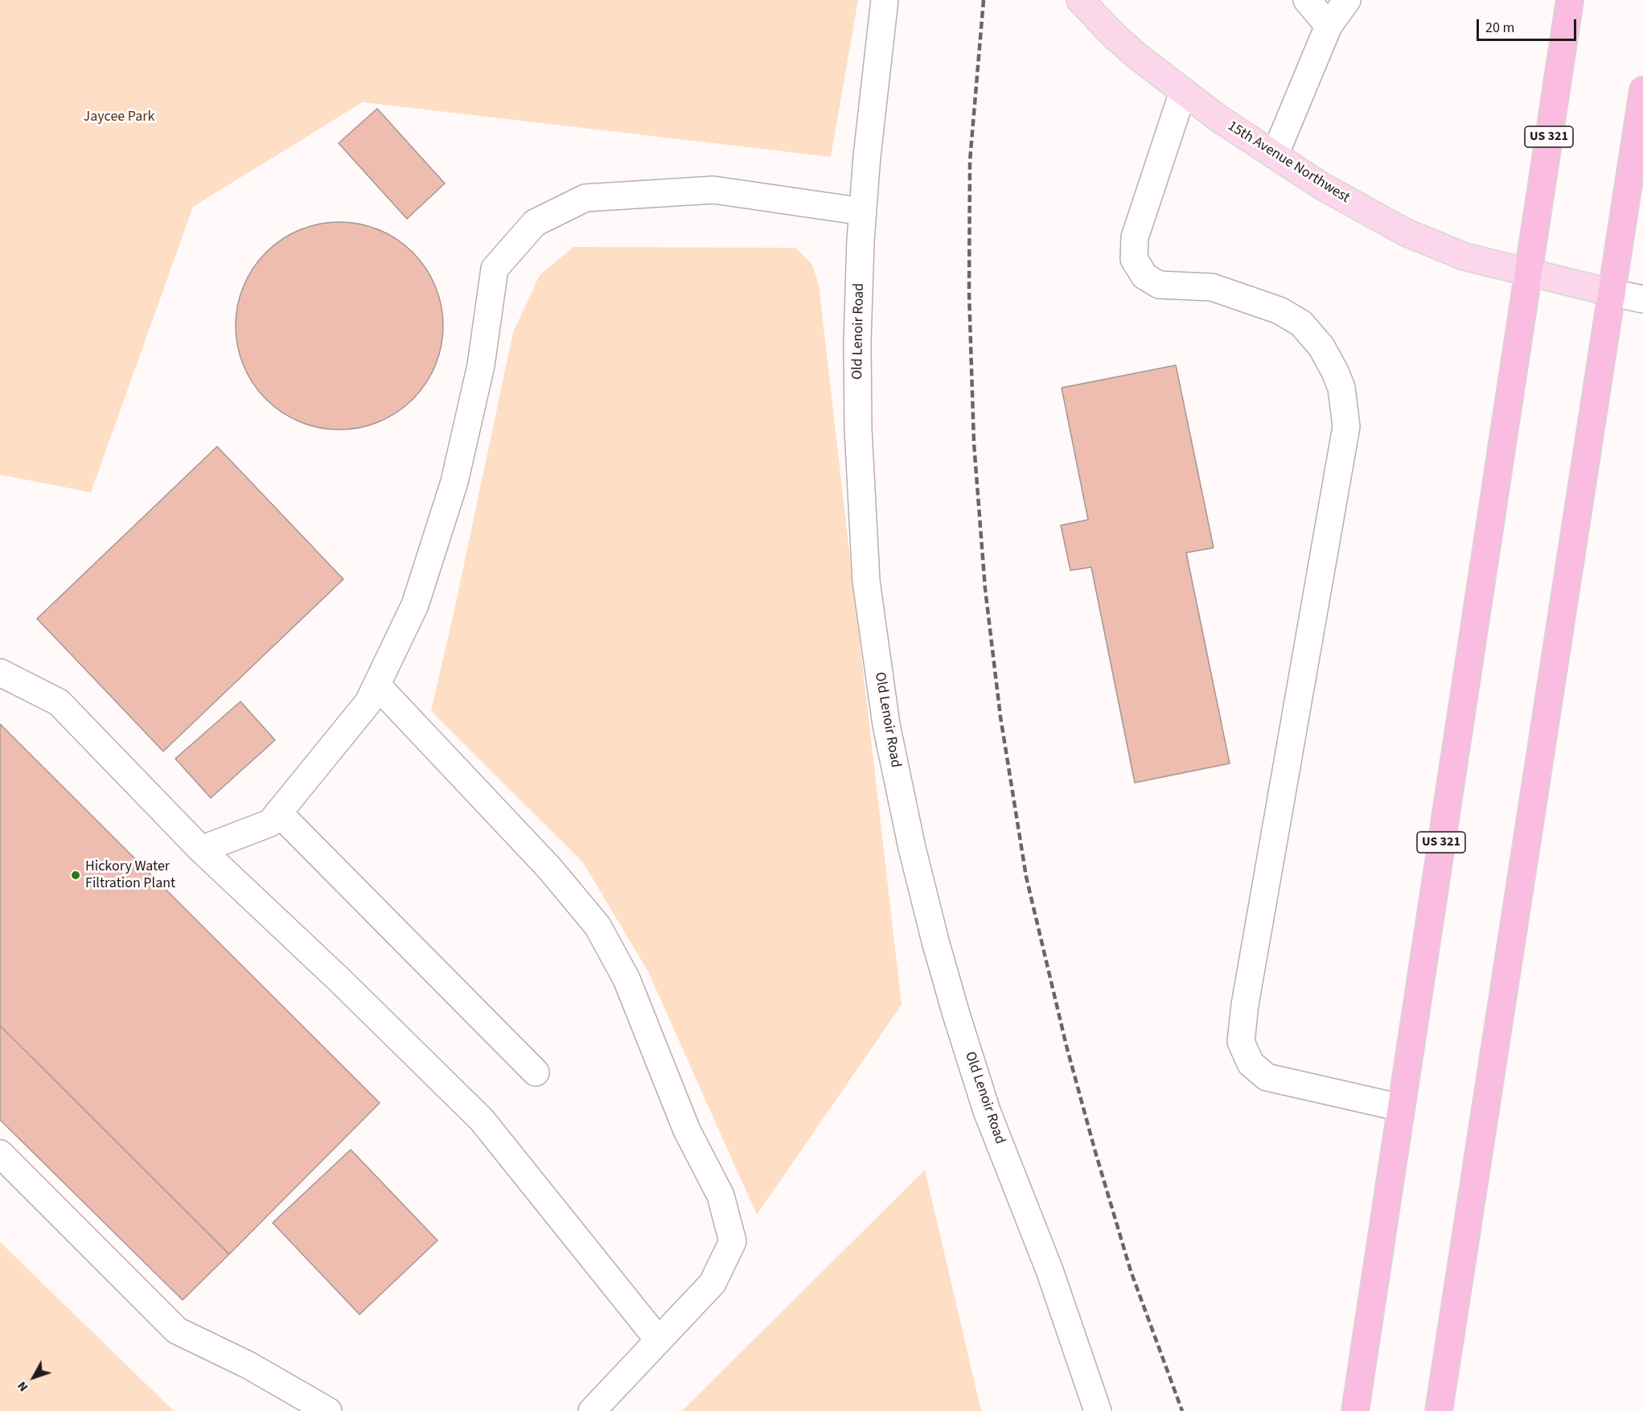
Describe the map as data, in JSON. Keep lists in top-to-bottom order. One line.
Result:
{"streets":{"highway":["US 321"],"main road":["15th Avenue Northwest"],"street":["Old Lenoir Road"]},"crossings":[["US 321","15th Avenue Northwest"]],"parks":["Jaycee Park"],"places":["Hickory Water Filtration Plant"],"scale_bar":"20 m","north":"bottom left"}
